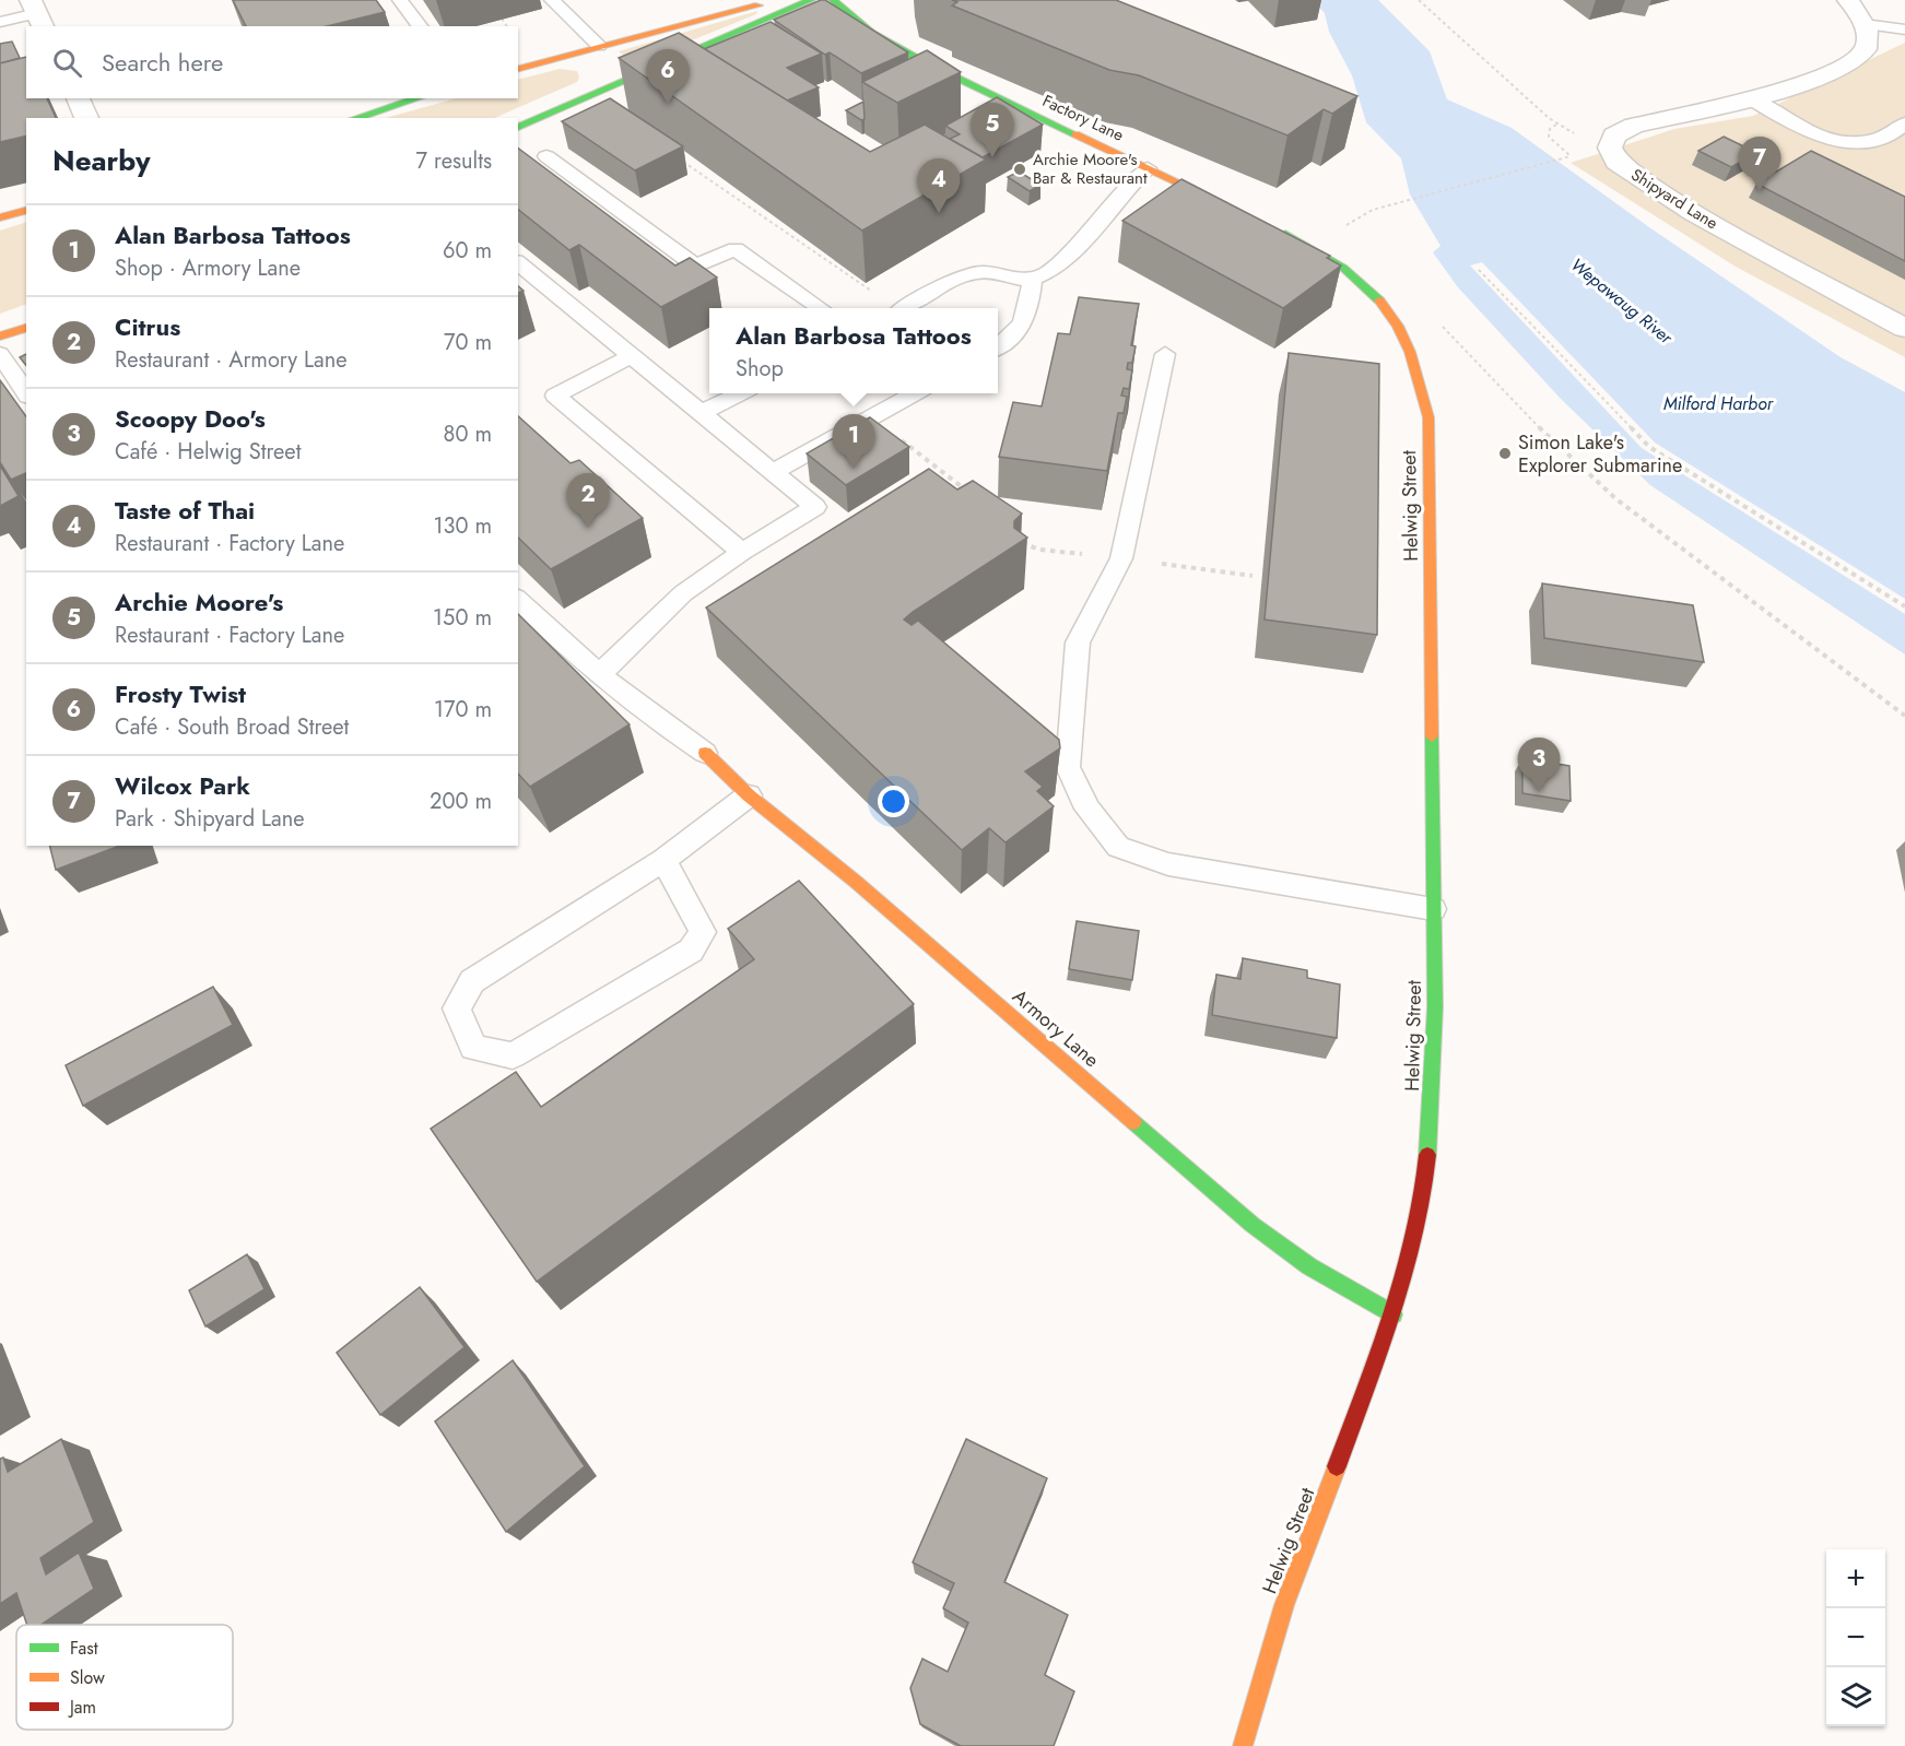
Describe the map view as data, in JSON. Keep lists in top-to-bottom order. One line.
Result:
{"streets":{"street":["Factory Lane","Shipyard Lane","Helwig Street","Armory Lane"]},"crossings":[["Helwig Street","Armory Lane"]],"water":["Wepawaug River","Milford Harbor"],"places":["Archie Moore's Bar & Restaurant","Simon Lake's Explorer Submarine"],"legend":["Fast","Slow","Jam"],"page":{"search":"Search here","pins":["6","5","7","4","1","2","3"],"heading":["Nearby","7 results"],"list":[{"mark":"1","name":"Alan Barbosa Tattoos","note":"Shop · Armory Lane","value":"60 m"},{"mark":"2","name":"Citrus","note":"Restaurant · Armory Lane","value":"70 m"},{"mark":"3","name":"Scoopy Doo's","note":"Café · Helwig Street","value":"80 m"},{"mark":"4","name":"Taste of Thai","note":"Restaurant · Factory Lane","value":"130 m"},{"mark":"5","name":"Archie Moore's","note":"Restaurant · Factory Lane","value":"150 m"},{"mark":"6","name":"Frosty Twist","note":"Café · South Broad Street","value":"170 m"},{"mark":"7","name":"Wilcox Park","note":"Park · Shipyard Lane","value":"200 m"}],"popup":["Alan Barbosa Tattoos","Shop"],"map_buttons":["+","−"]}}
